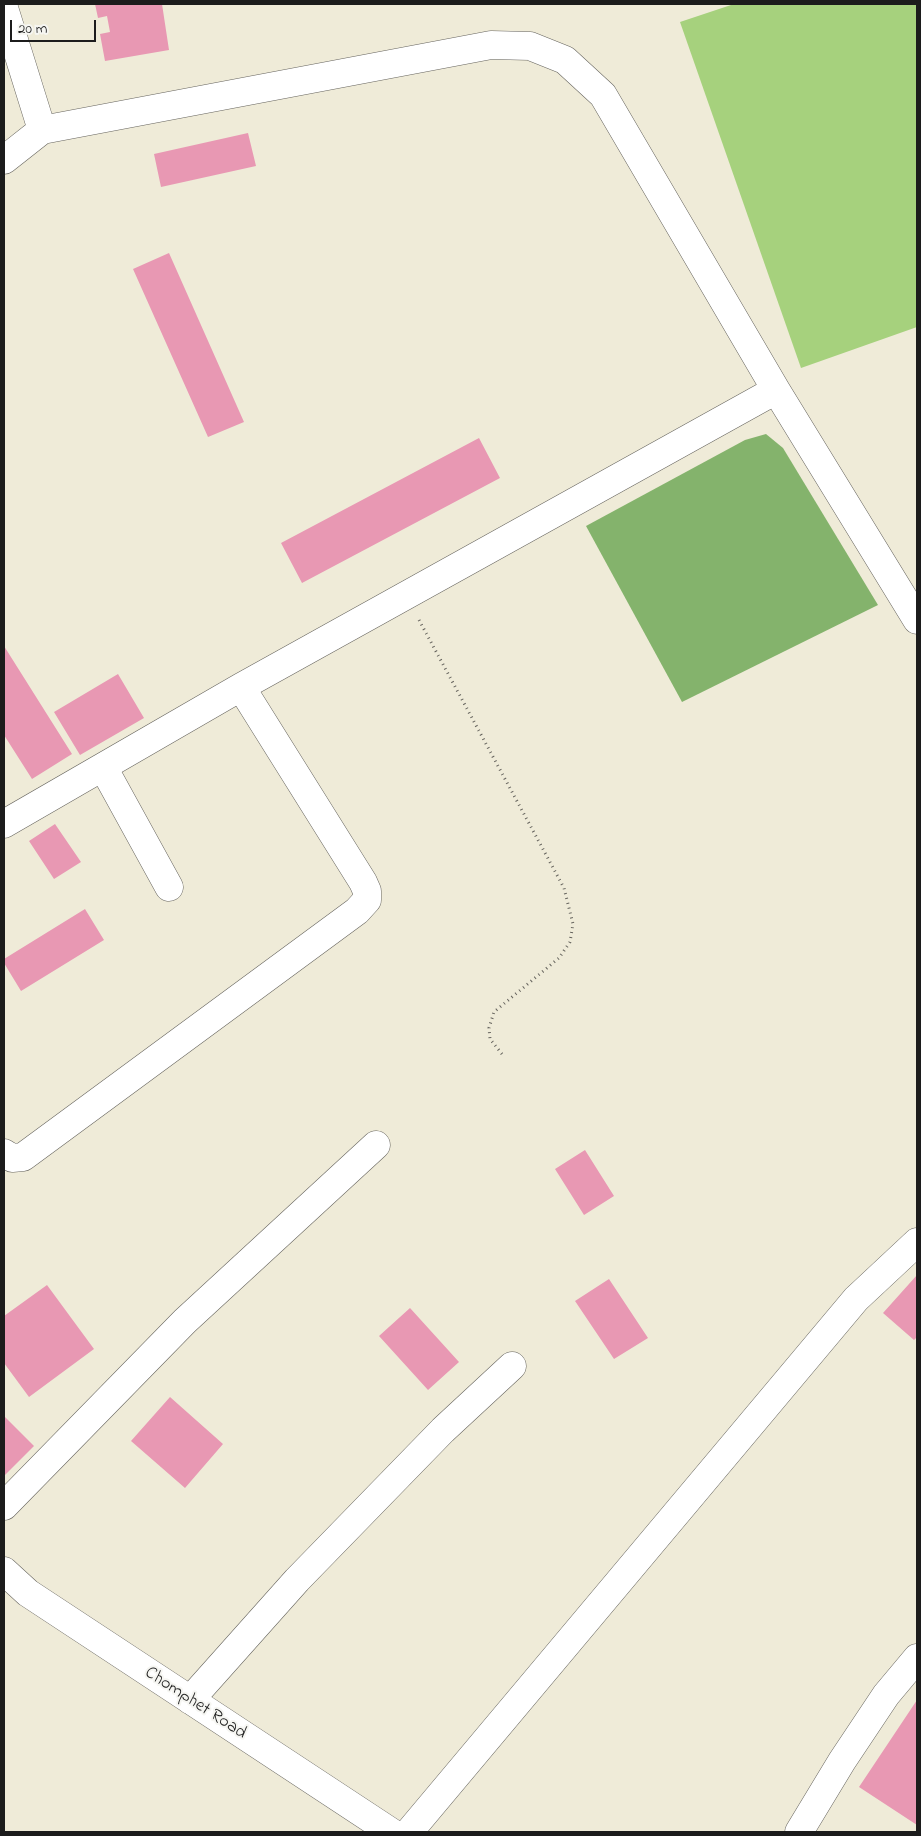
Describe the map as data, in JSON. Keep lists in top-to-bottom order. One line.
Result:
{"streets":{"street":["Chomphet Road"]},"scale_bar":"20 m"}
